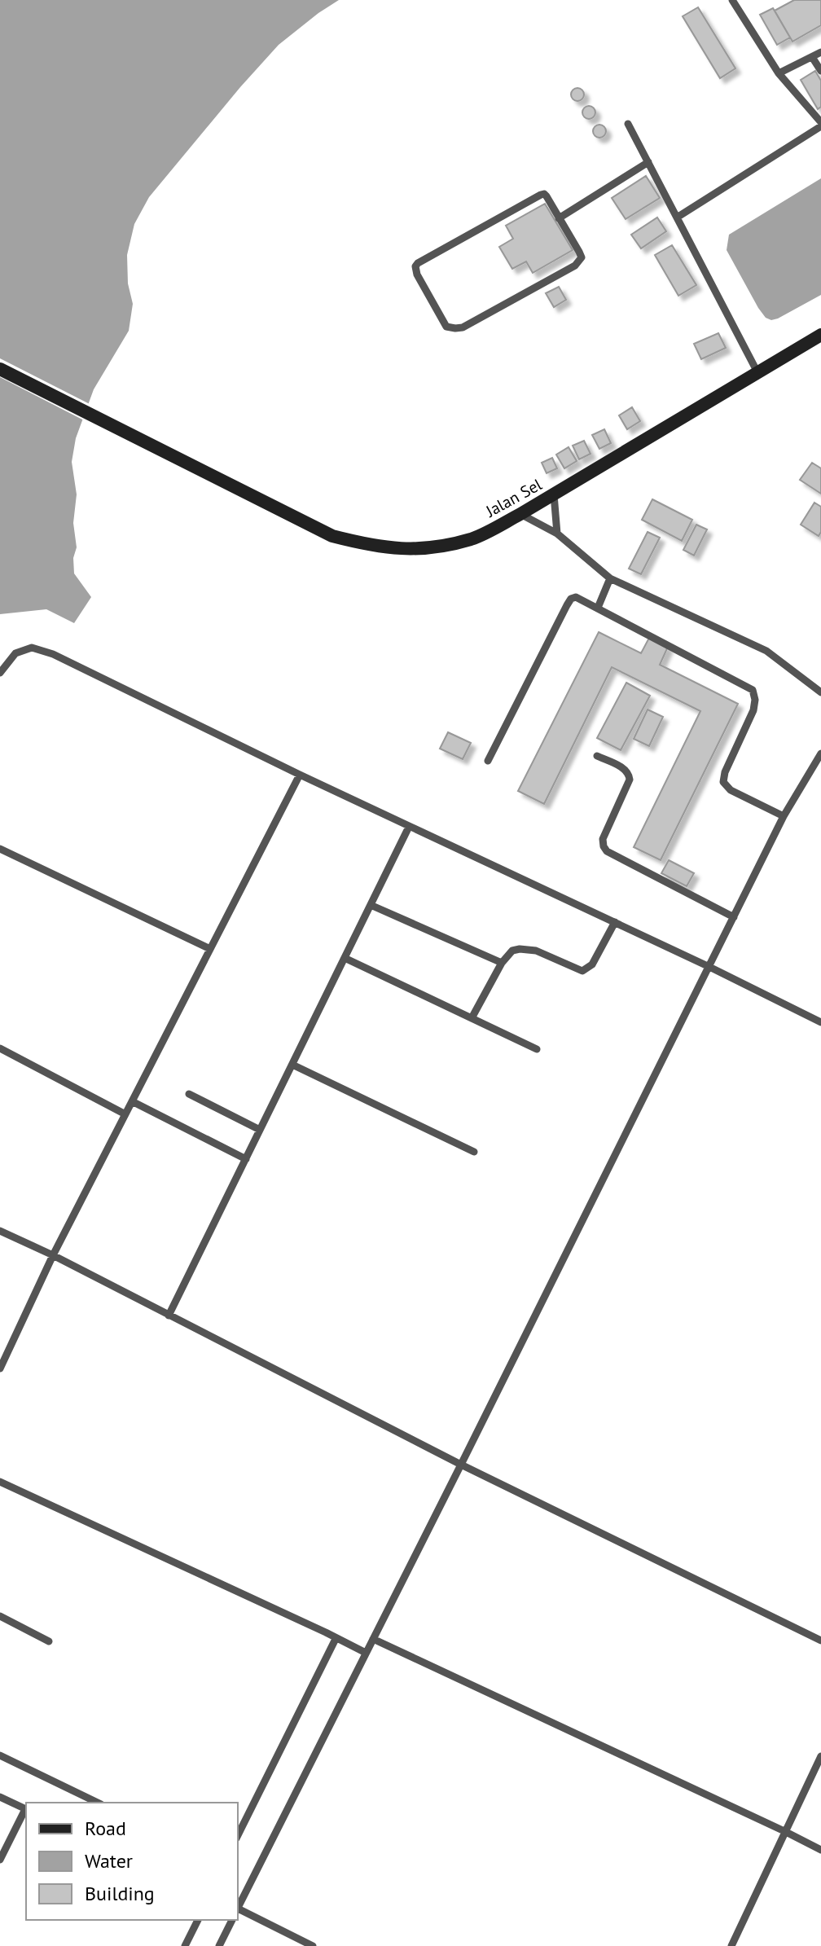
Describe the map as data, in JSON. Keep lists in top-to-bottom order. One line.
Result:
{"streets":{"street":["Jalan Sel"]},"legend":["Road","Water","Building"]}
